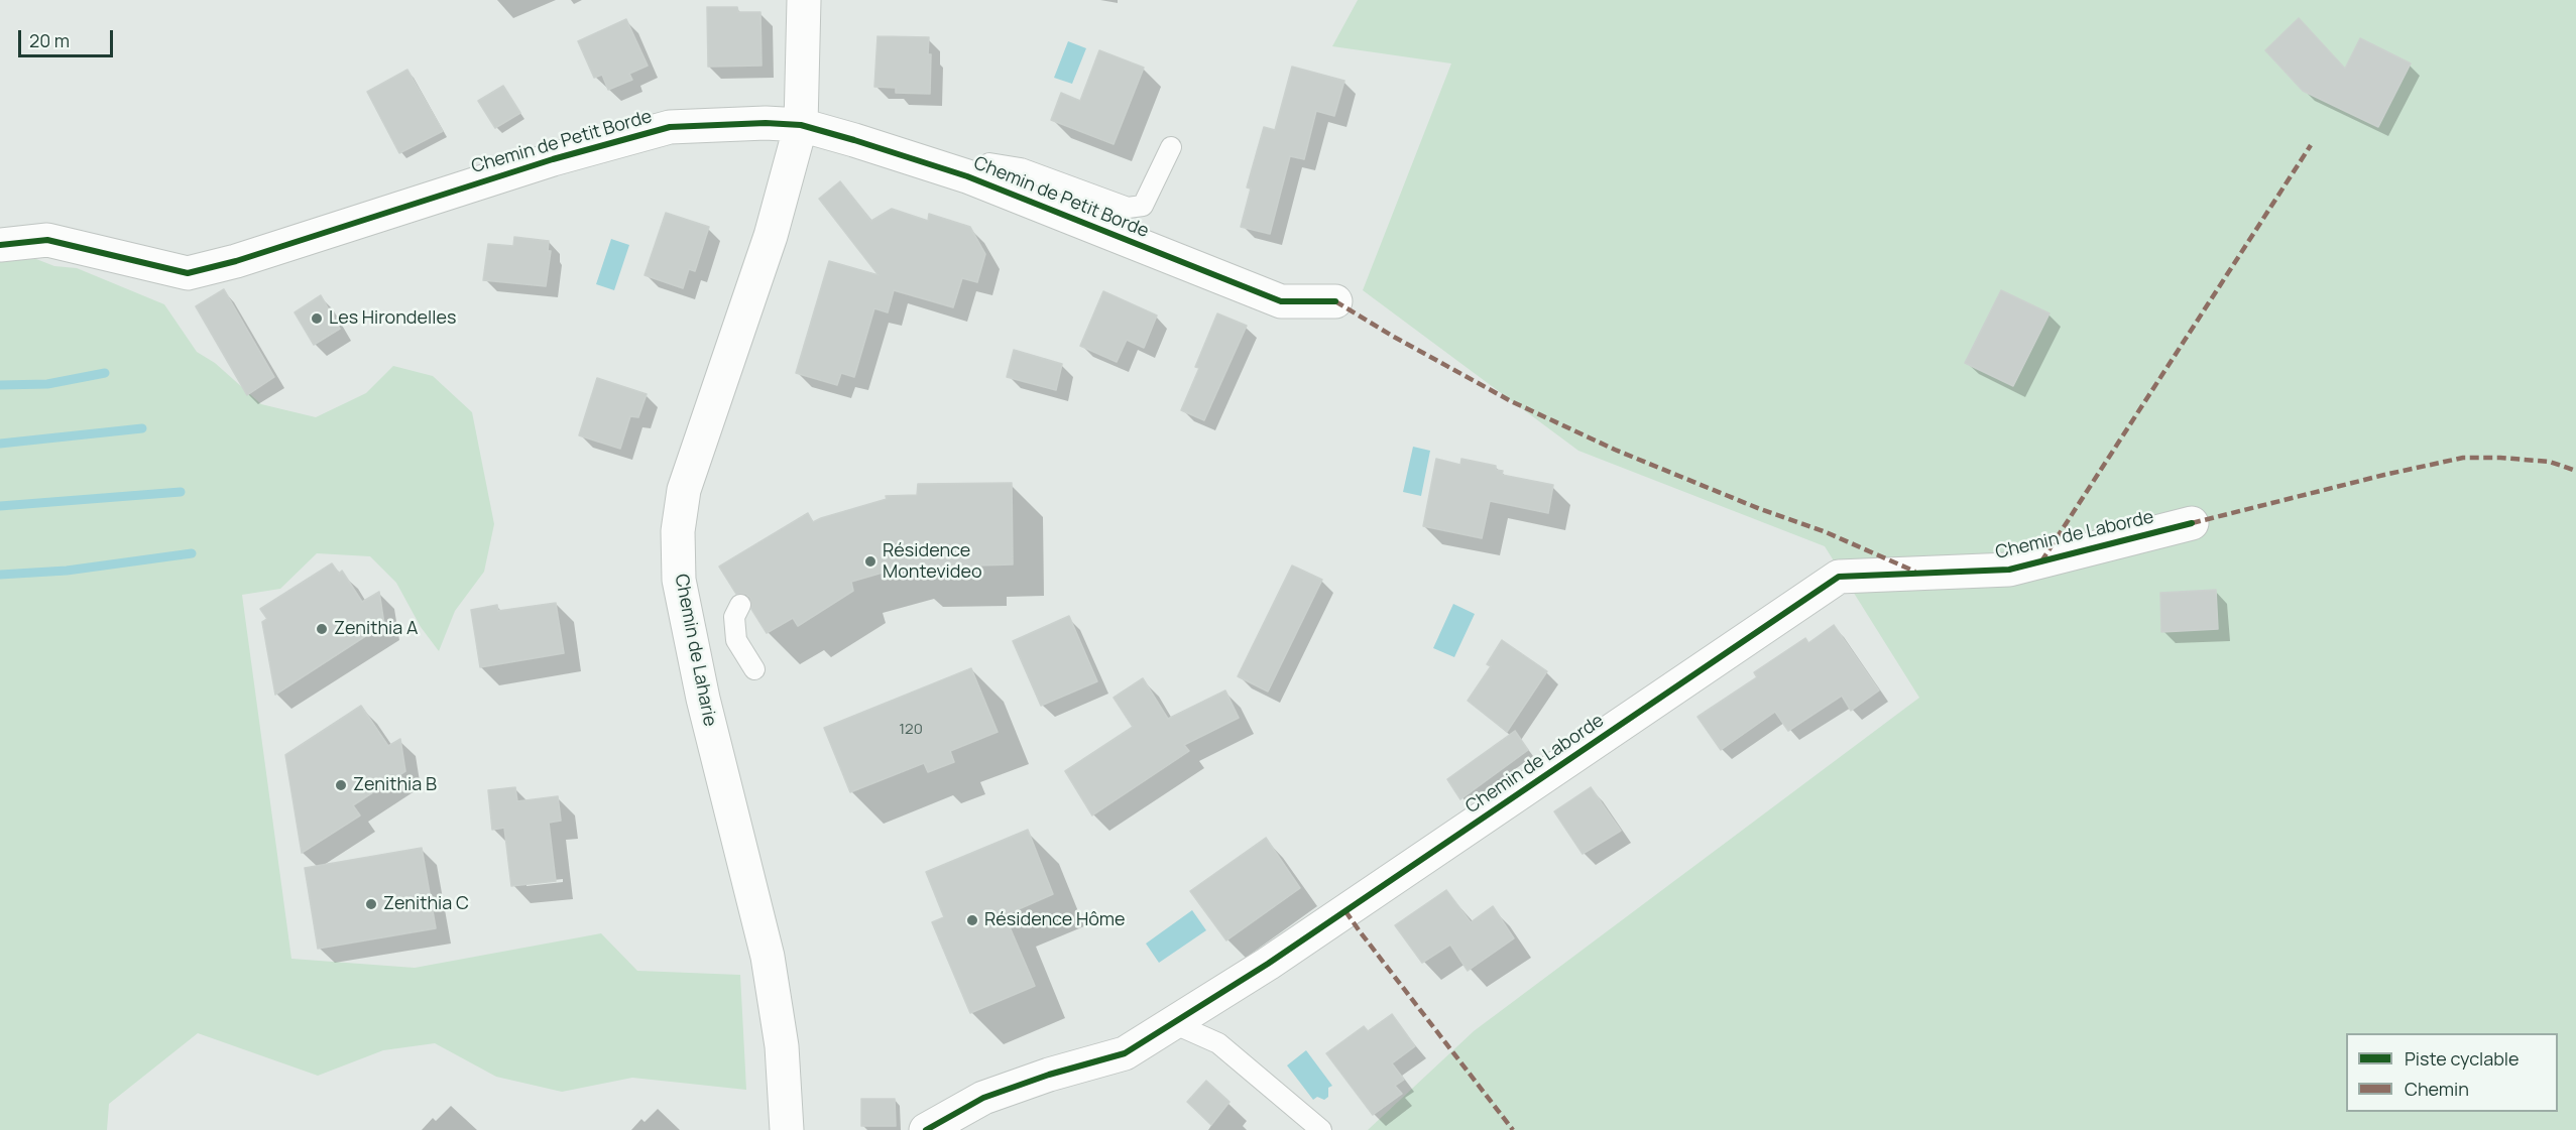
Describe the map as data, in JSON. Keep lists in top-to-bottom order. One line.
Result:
{"streets":{"street":["Chemin de Petit Borde","Chemin de Laborde","Chemin de Laharie"]},"crossings":[["Chemin de Petit Borde","Chemin de Laharie"]],"places":["Les Hirondelles","Résidence Montevideo","Zenithia A","Zenithia B","Zenithia C","Résidence Hôme"],"house_numbers":["120"],"legend":["Piste cyclable","Chemin"],"scale_bar":"20 m"}
